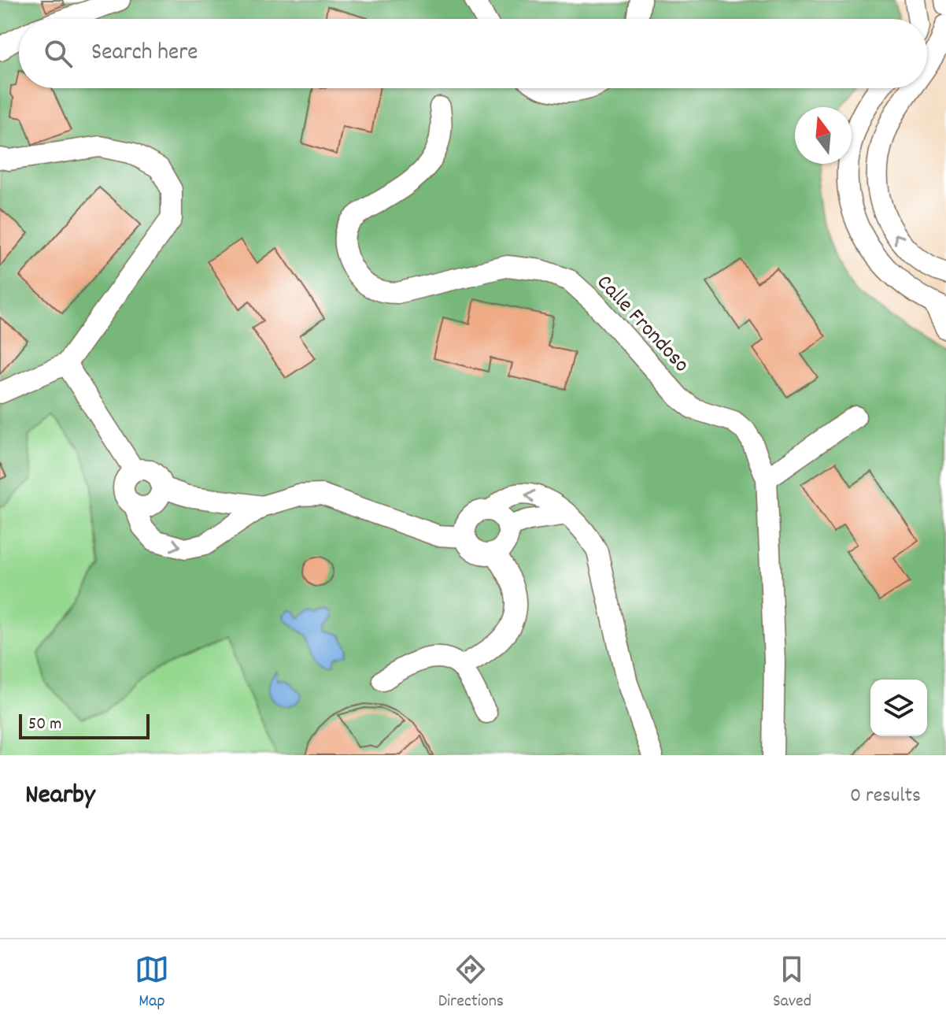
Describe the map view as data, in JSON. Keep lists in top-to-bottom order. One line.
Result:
{"streets":{"street":["Calle Frondoso"]},"scale_bar":"50 m","north":"top","page":{"search":"Search here","scale":"50 m","heading":["Nearby","0 results"],"nav":["Map","Directions","Saved"]}}
